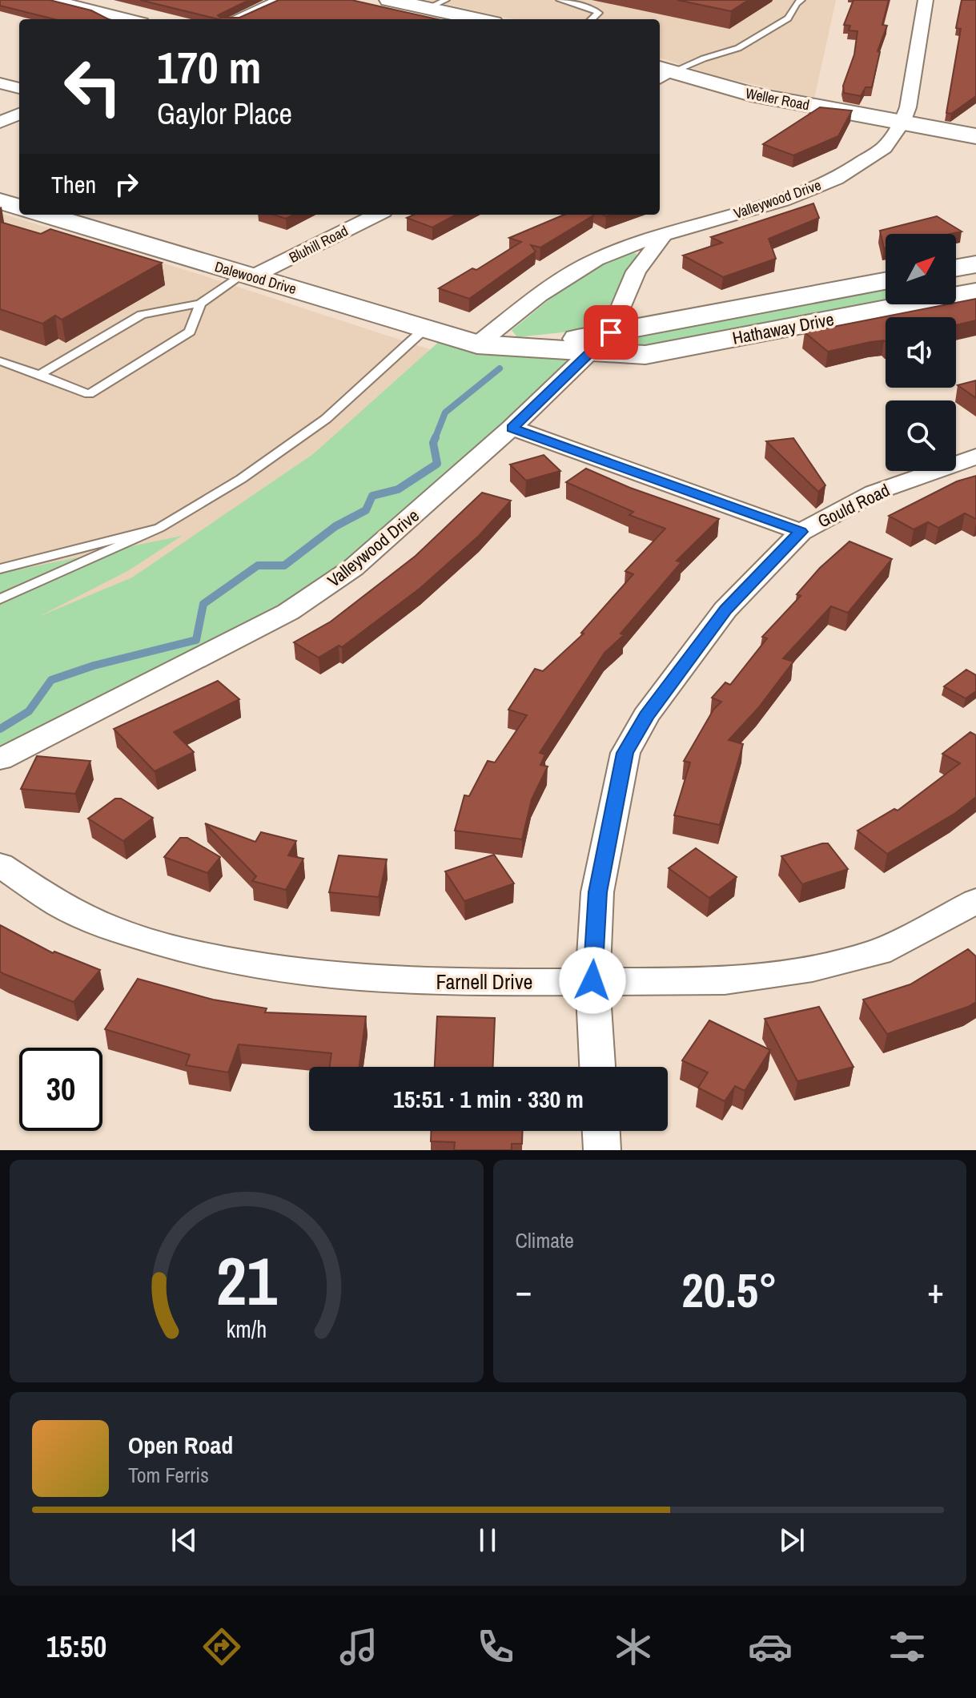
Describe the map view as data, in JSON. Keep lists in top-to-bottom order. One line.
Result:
{"streets":{"street":["Weller Road","Valleywood Drive","Bluhill Road","Dalewood Drive","Hathaway Drive","Gould Road","Farnell Drive"]},"crossings":[["Weller Road","Valleywood Drive"],["Valleywood Drive","Dalewood Drive"],["Valleywood Drive","Hathaway Drive"],["Bluhill Road","Dalewood Drive"],["Dalewood Drive","Hathaway Drive"],["Gould Road","Farnell Drive"]],"north":"top right","page":{"turn":["170 m","Gaylor Place"],"then":"Then","limit":"30","trip":"15:51 · 1 min · 330 m","tile":"Climate","heat":["−","20.5°","+"],"song":["Open Road","Tom Ferris"],"tabs":"15:50","gauge":["21","km/h"]}}
